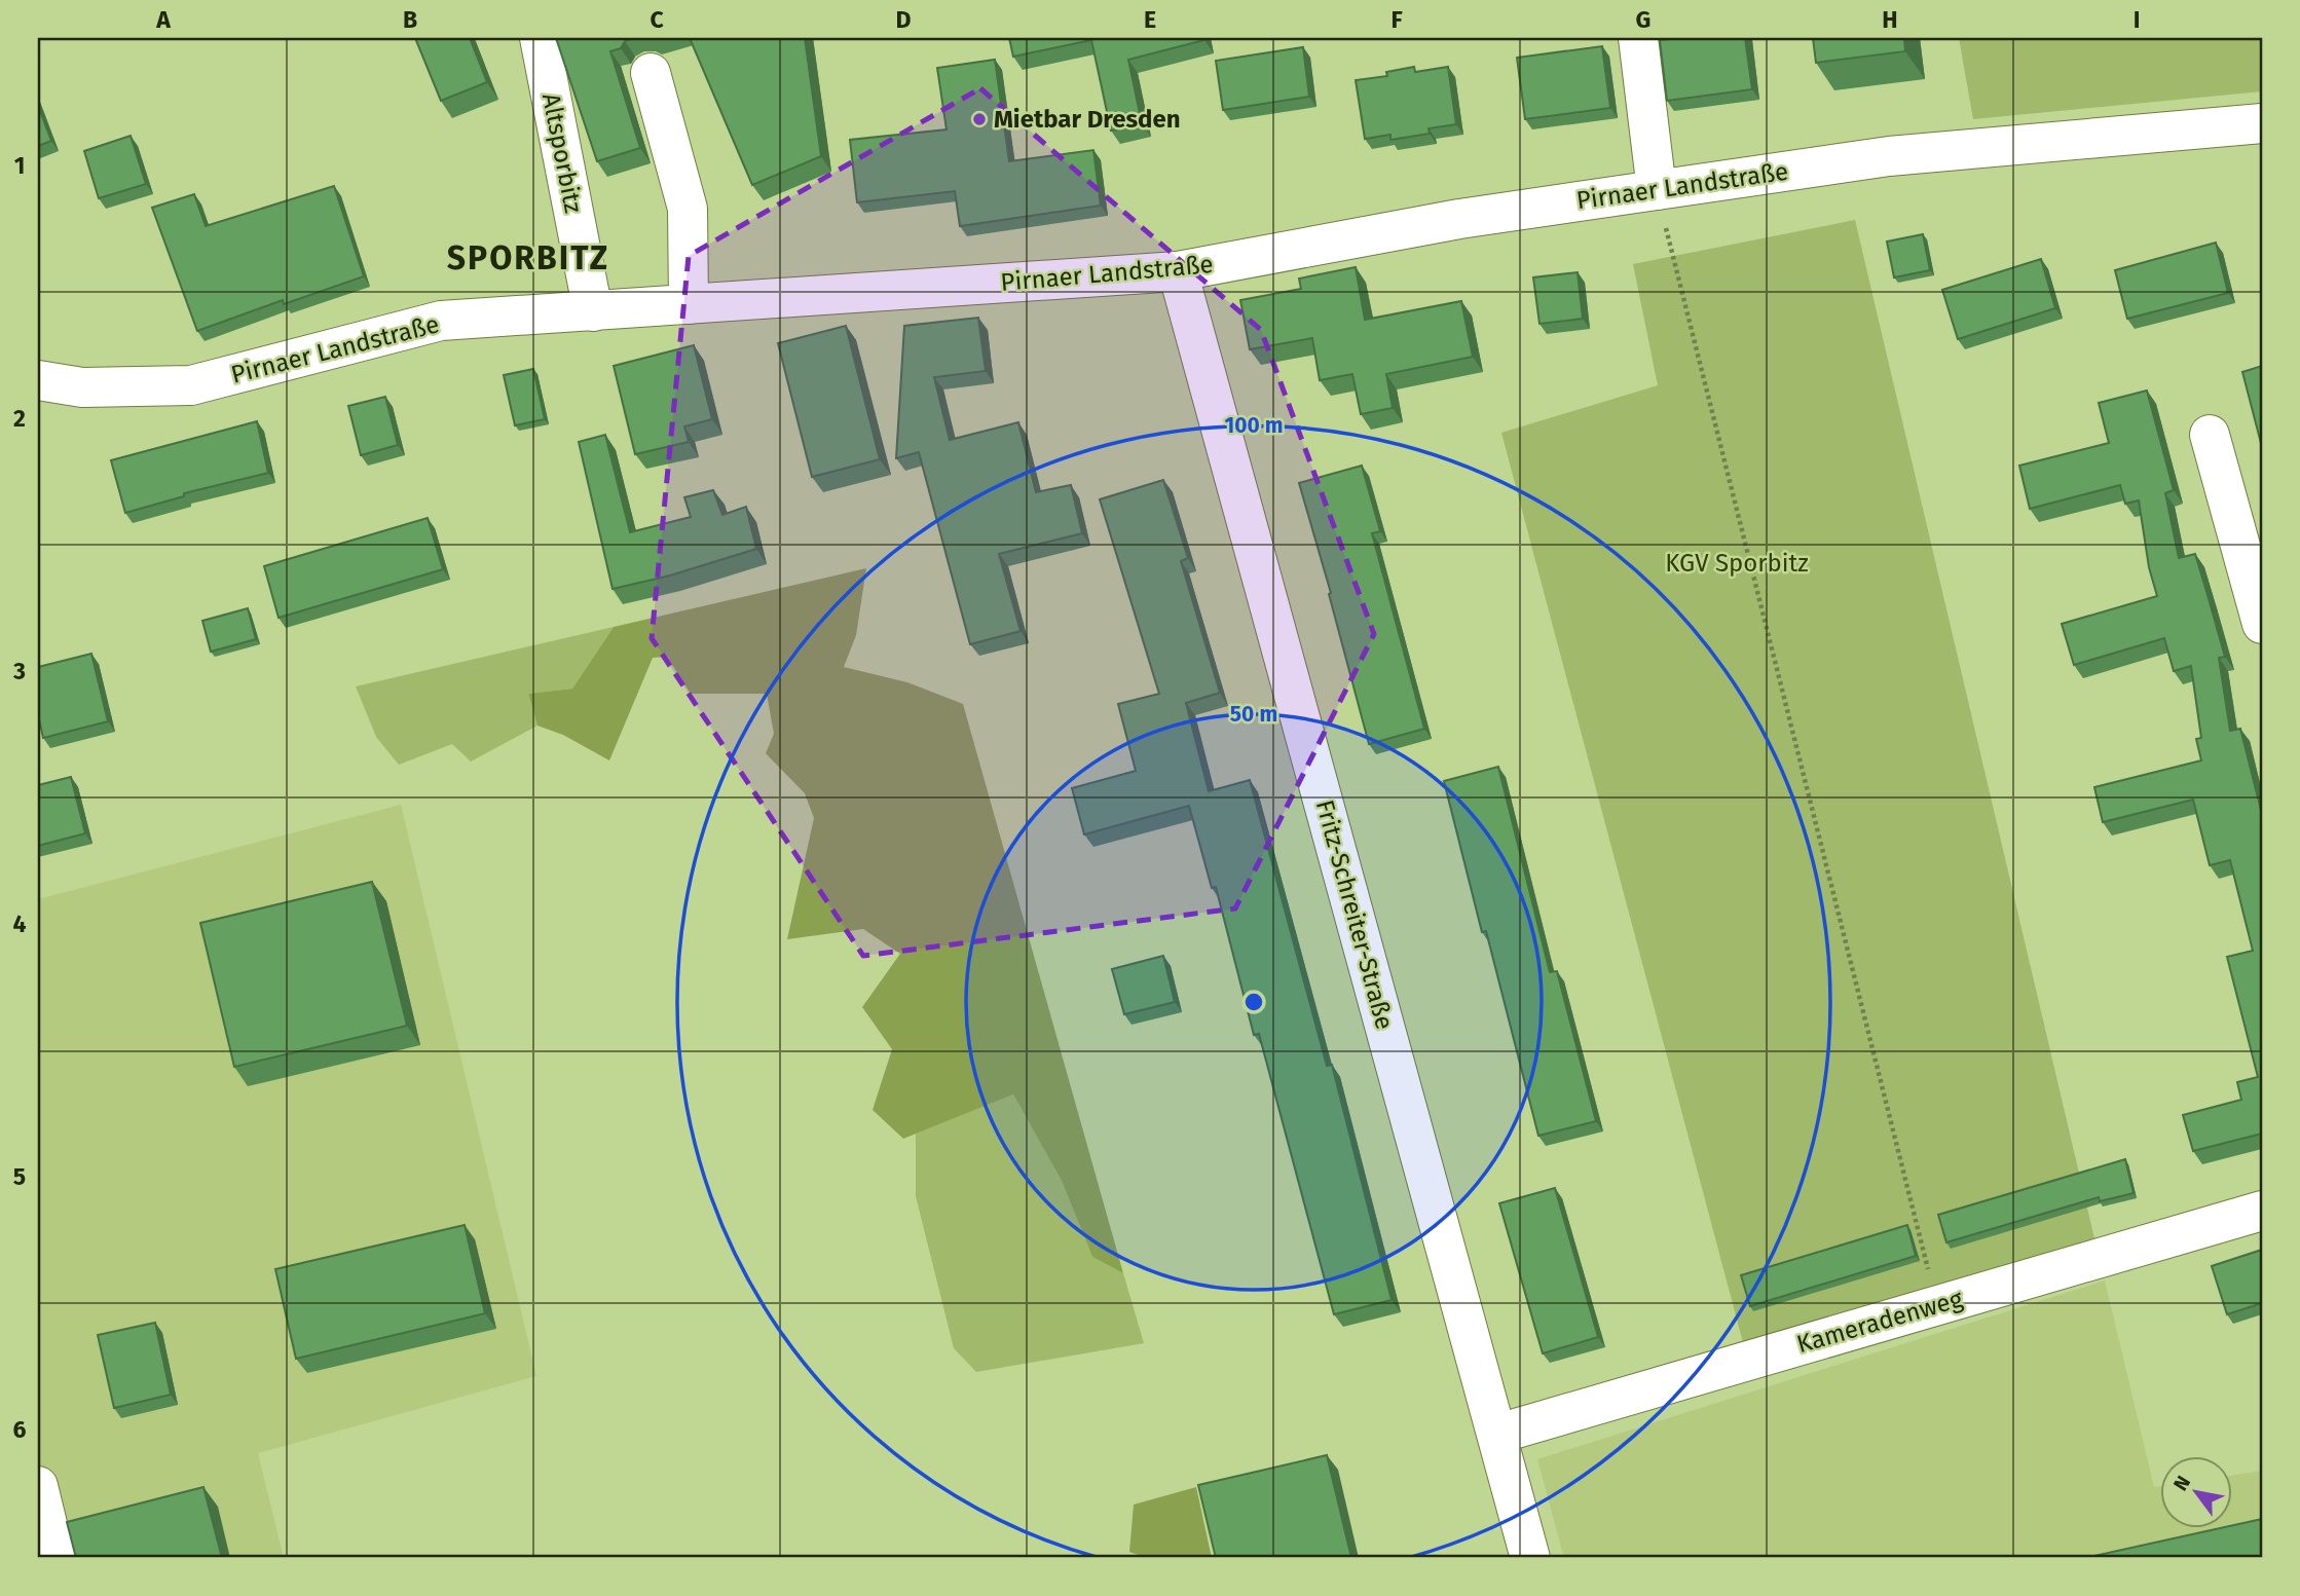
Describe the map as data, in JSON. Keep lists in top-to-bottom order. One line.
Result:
{"streets":{"street":["Altsporbitz","Pirnaer Landstraße","Fritz-Schreiter-Straße","Kameradenweg"]},"crossings":[["Altsporbitz","Pirnaer Landstraße"],["Pirnaer Landstraße","Fritz-Schreiter-Straße"],["Fritz-Schreiter-Straße","Kameradenweg"]],"districts":["SPORBITZ"],"parks":["KGV Sporbitz"],"places":["Mietbar Dresden"],"north":"top left","grid":{"columns":["A","B","C","D","E","F","G","H","I"],"rows":["1","2","3","4","5","6"]},"rings":["100 m","50 m"]}
